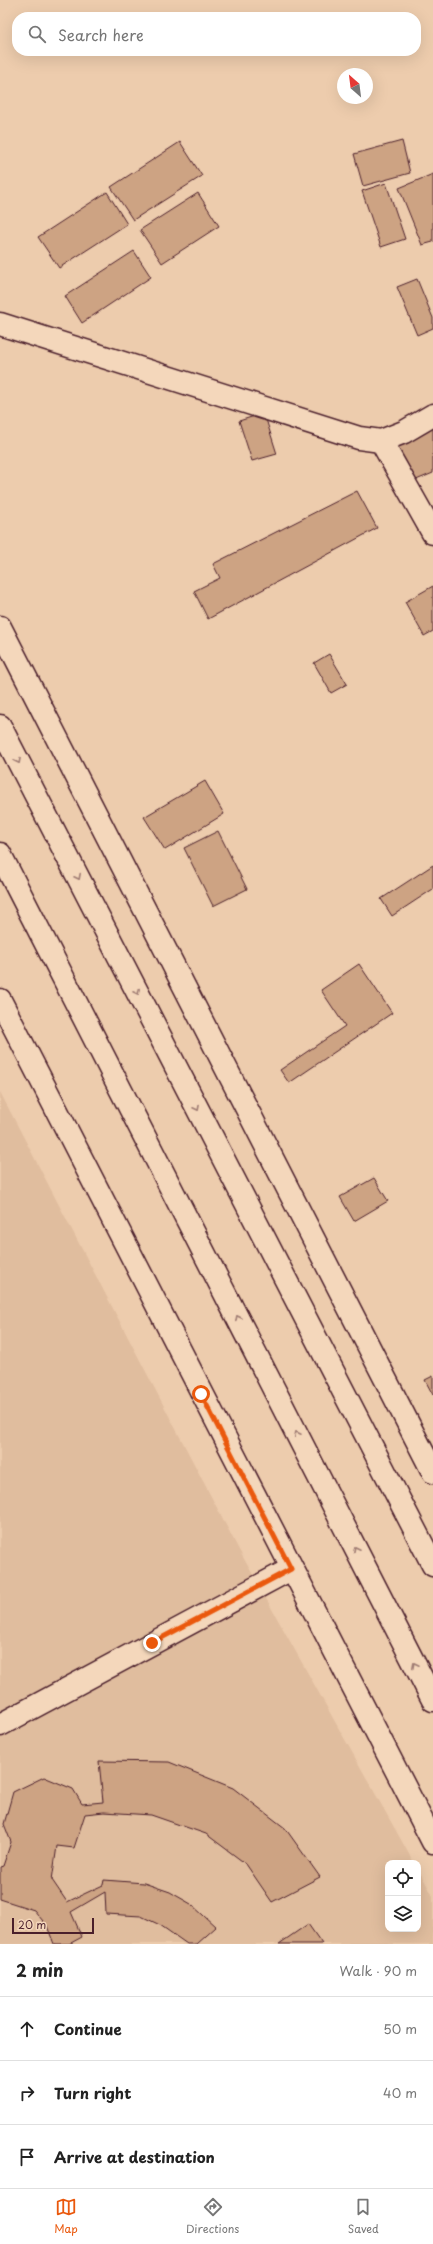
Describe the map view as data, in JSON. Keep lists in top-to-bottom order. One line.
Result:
{"scale_bar":"20 m","north":"top left","page":{"search":"Search here","scale":"20 m","heading":["2 min","Walk · 90 m"],"list":[["Continue","50 m"],["Turn right","40 m"],"Arrive at destination"],"nav":["Map","Directions","Saved"]}}
